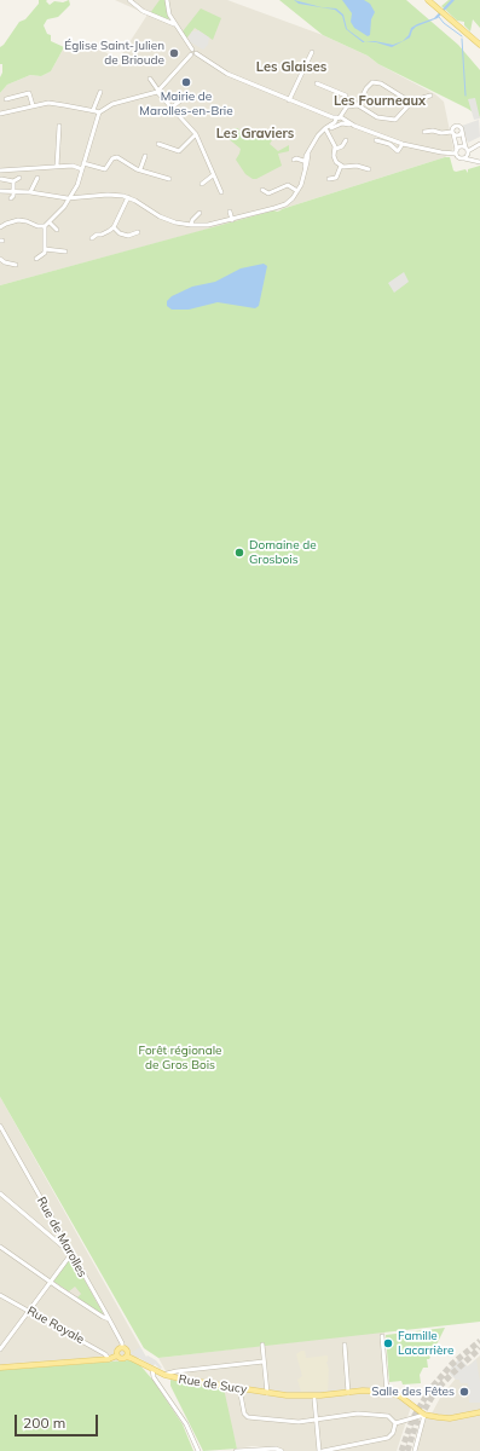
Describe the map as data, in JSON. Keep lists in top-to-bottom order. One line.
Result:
{"streets":{"main road":["Rue de Sucy"],"street":["Rue de Marolles","Rue Royale"]},"crossings":[["Rue de Marolles","Rue de Sucy"]],"districts":["Les Glaises","Les Fourneaux","Les Graviers"],"parks":["Forêt régionale de Gros Bois"],"places":["Église Saint-Julien de Brioude","Mairie de Marolles-en-Brie","Domaine de Grosbois","Famille Lacarrière","Salle des Fêtes"],"scale_bar":"200 m"}
